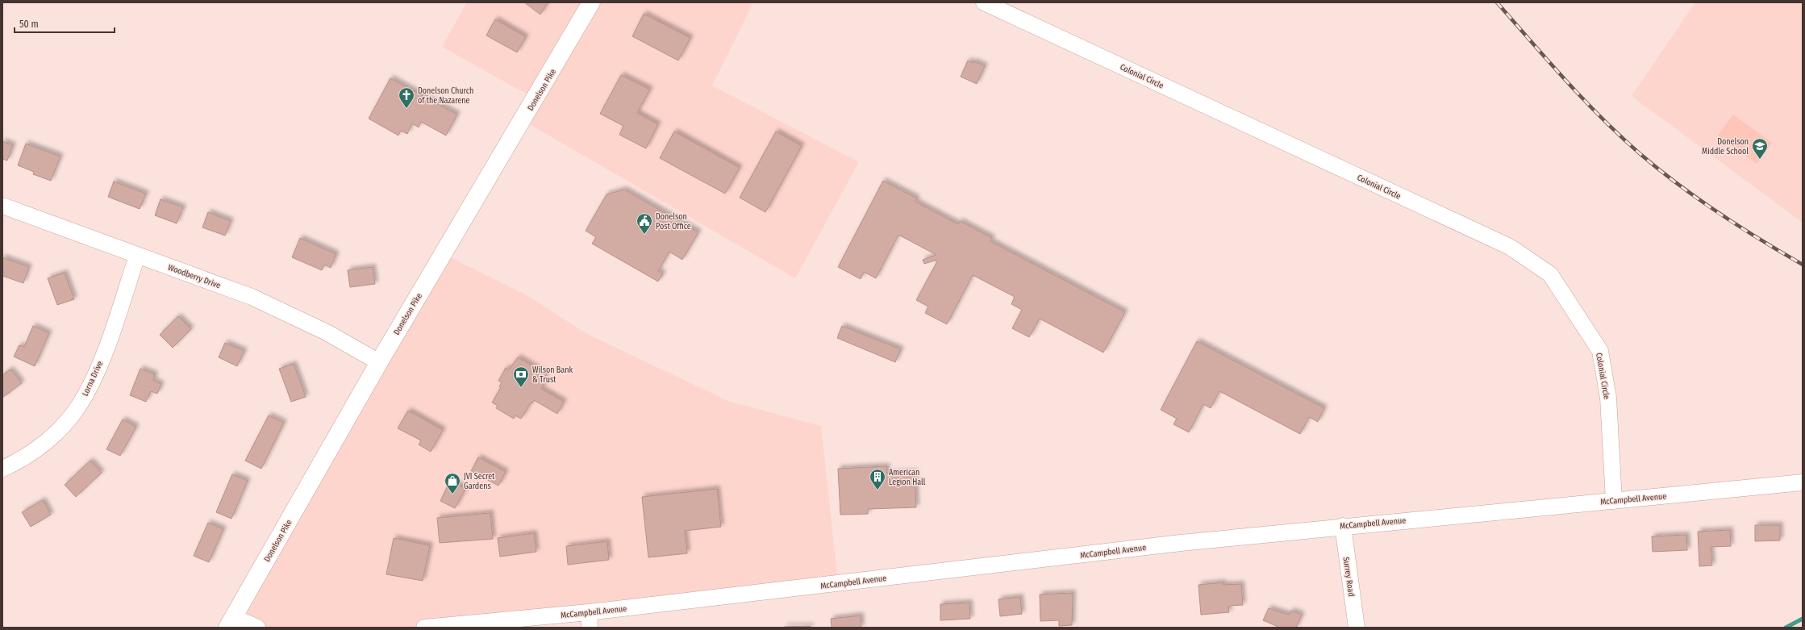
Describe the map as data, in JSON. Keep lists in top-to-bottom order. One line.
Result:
{"streets":{"main road":["Donelson Pike"],"street":["Colonial Circle","Woodberry Drive","Lorna Drive","McCampbell Avenue","Surrey Road"]},"crossings":[["Colonial Circle","McCampbell Avenue"],["Donelson Pike","Woodberry Drive"],["Woodberry Drive","Lorna Drive"],["McCampbell Avenue","Surrey Road"]],"places":{"church":["Donelson Church of the Nazarene"],"school or university":["Donelson Middle School"],"public building":["Donelson Post Office"],"bank":["Wilson Bank & Trust"],"building":["American Legion Hall"],"shop":["JVI Secret Gardens"]},"scale_bar":"50 m"}
